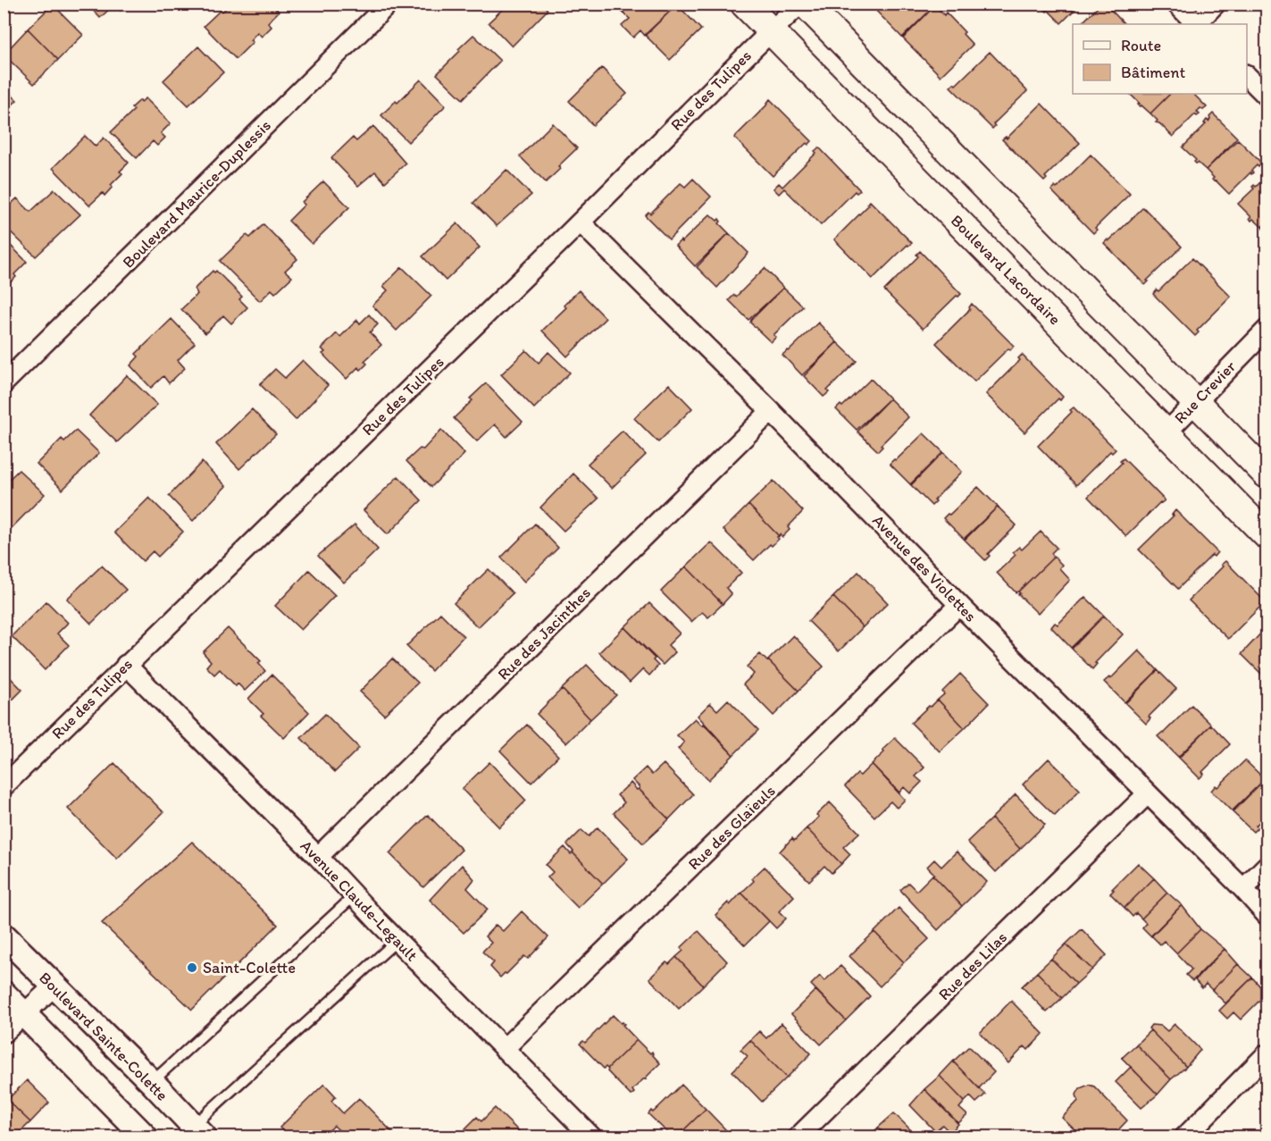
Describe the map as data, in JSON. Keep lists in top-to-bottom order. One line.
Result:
{"streets":{"main road":["Boulevard Lacordaire"],"street":["Rue des Tulipes","Boulevard Maurice-Duplessis","Rue Crevier","Avenue des Violettes","Rue des Jacinthes","Rue des Glaïeuls","Avenue Claude-Legault","Rue des Lilas","Boulevard Sainte-Colette"]},"crossings":[["Rue des Tulipes","Boulevard Lacordaire"],["Rue des Tulipes","Avenue des Violettes"],["Rue des Tulipes","Avenue Claude-Legault"],["Boulevard Lacordaire","Rue Crevier"],["Avenue des Violettes","Rue des Jacinthes"],["Avenue des Violettes","Rue des Glaïeuls"],["Avenue des Violettes","Rue des Lilas"],["Rue des Jacinthes","Avenue Claude-Legault"],["Rue des Glaïeuls","Avenue Claude-Legault"]],"places":["Saint-Colette"],"legend":["Route","Bâtiment"]}
